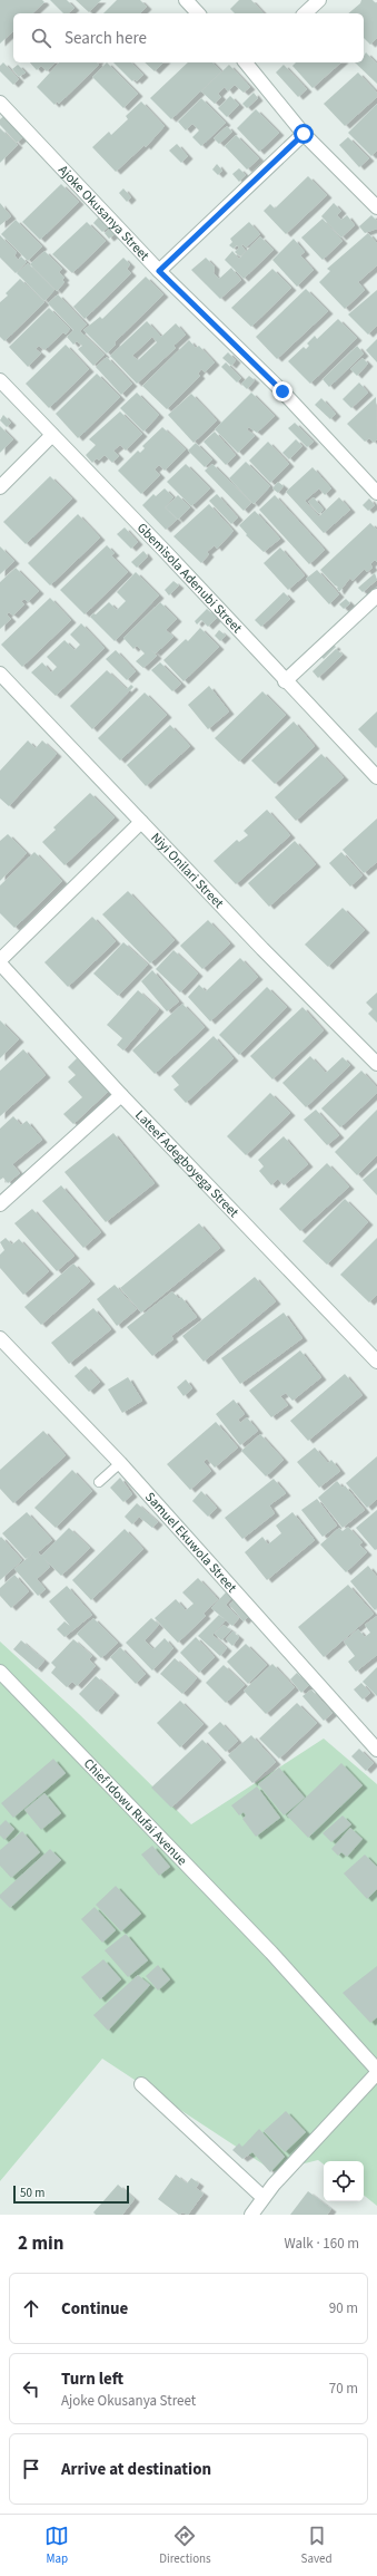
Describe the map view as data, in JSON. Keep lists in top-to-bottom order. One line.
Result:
{"streets":{"street":["Ajoke Okusanya Street","Gbemisola Adenubi Street","Niyi Onilari Street","Lateef Adegboyega Street","Samuel Ekuwola Street","Chief Idowu Rufai Avenue"]},"scale_bar":"50 m","page":{"search":"Search here","scale":"50 m","heading":["2 min","Walk · 160 m"],"list":[["Continue","90 m"],["Turn left","Ajoke Okusanya Street","70 m"],"Arrive at destination"],"nav":["Map","Directions","Saved"]}}
